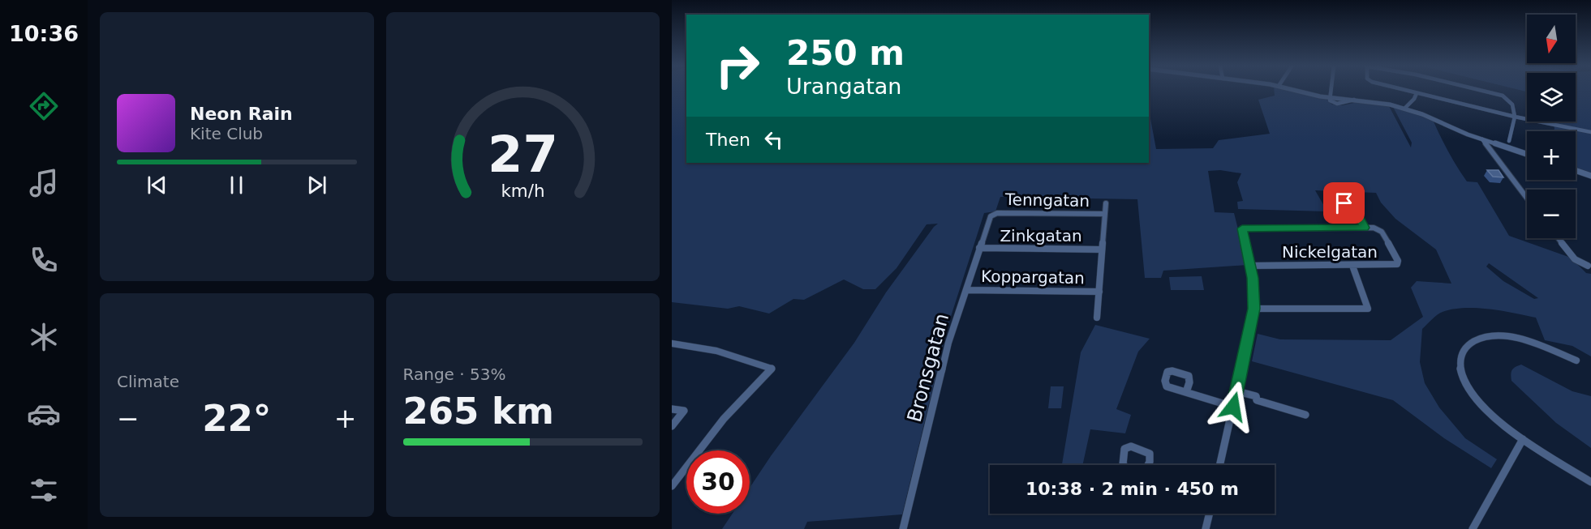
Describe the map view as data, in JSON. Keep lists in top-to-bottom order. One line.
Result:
{"streets":{"street":["Tenngatan","Zinkgatan","Nickelgatan","Koppargatan","Bronsgatan"]},"crossings":[["Tenngatan","Bronsgatan"],["Zinkgatan","Bronsgatan"],["Koppargatan","Bronsgatan"]],"north":"bottom","page":{"tabs":"10:36","map_buttons":["+","−"],"turn":["250 m","Urangatan"],"song":["Neon Rain","Kite Club"],"then":"Then","tile":["Climate",["Range · 53%","265 km"]],"heat":["−","22°","+"],"limit":"30","trip":"10:38 · 2 min · 450 m","gauge":["27","km/h"]}}
